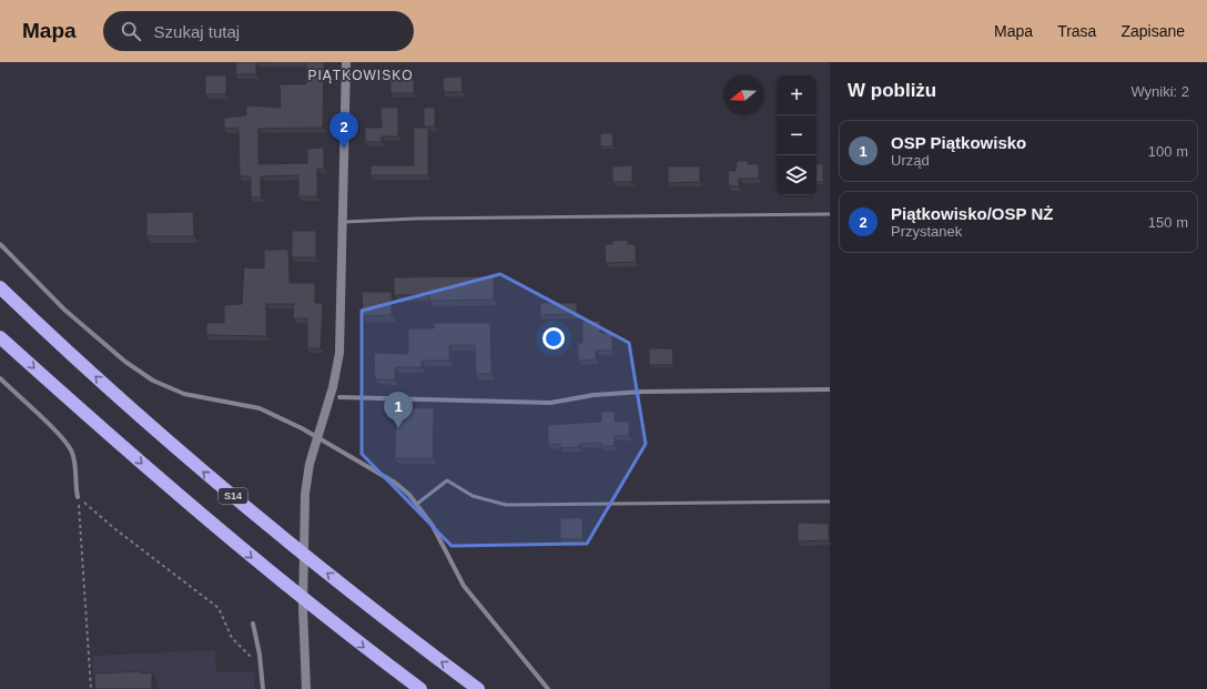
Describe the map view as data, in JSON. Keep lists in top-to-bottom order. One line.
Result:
{"streets":{"highway":["S14"]},"districts":["PIĄTKOWISKO"],"north":"left","page":{"header":"Mapa","search":"Szukaj tutaj","nav":["Mapa","Trasa","Zapisane"],"heading":["W pobliżu","Wyniki: 2"],"map_buttons":["+","−"],"pins":["2","1"],"list":[{"mark":"1","name":"OSP Piątkowisko","note":"Urząd","value":"100 m"},{"mark":"2","name":"Piątkowisko/OSP NŻ","note":"Przystanek","value":"150 m"}]}}
